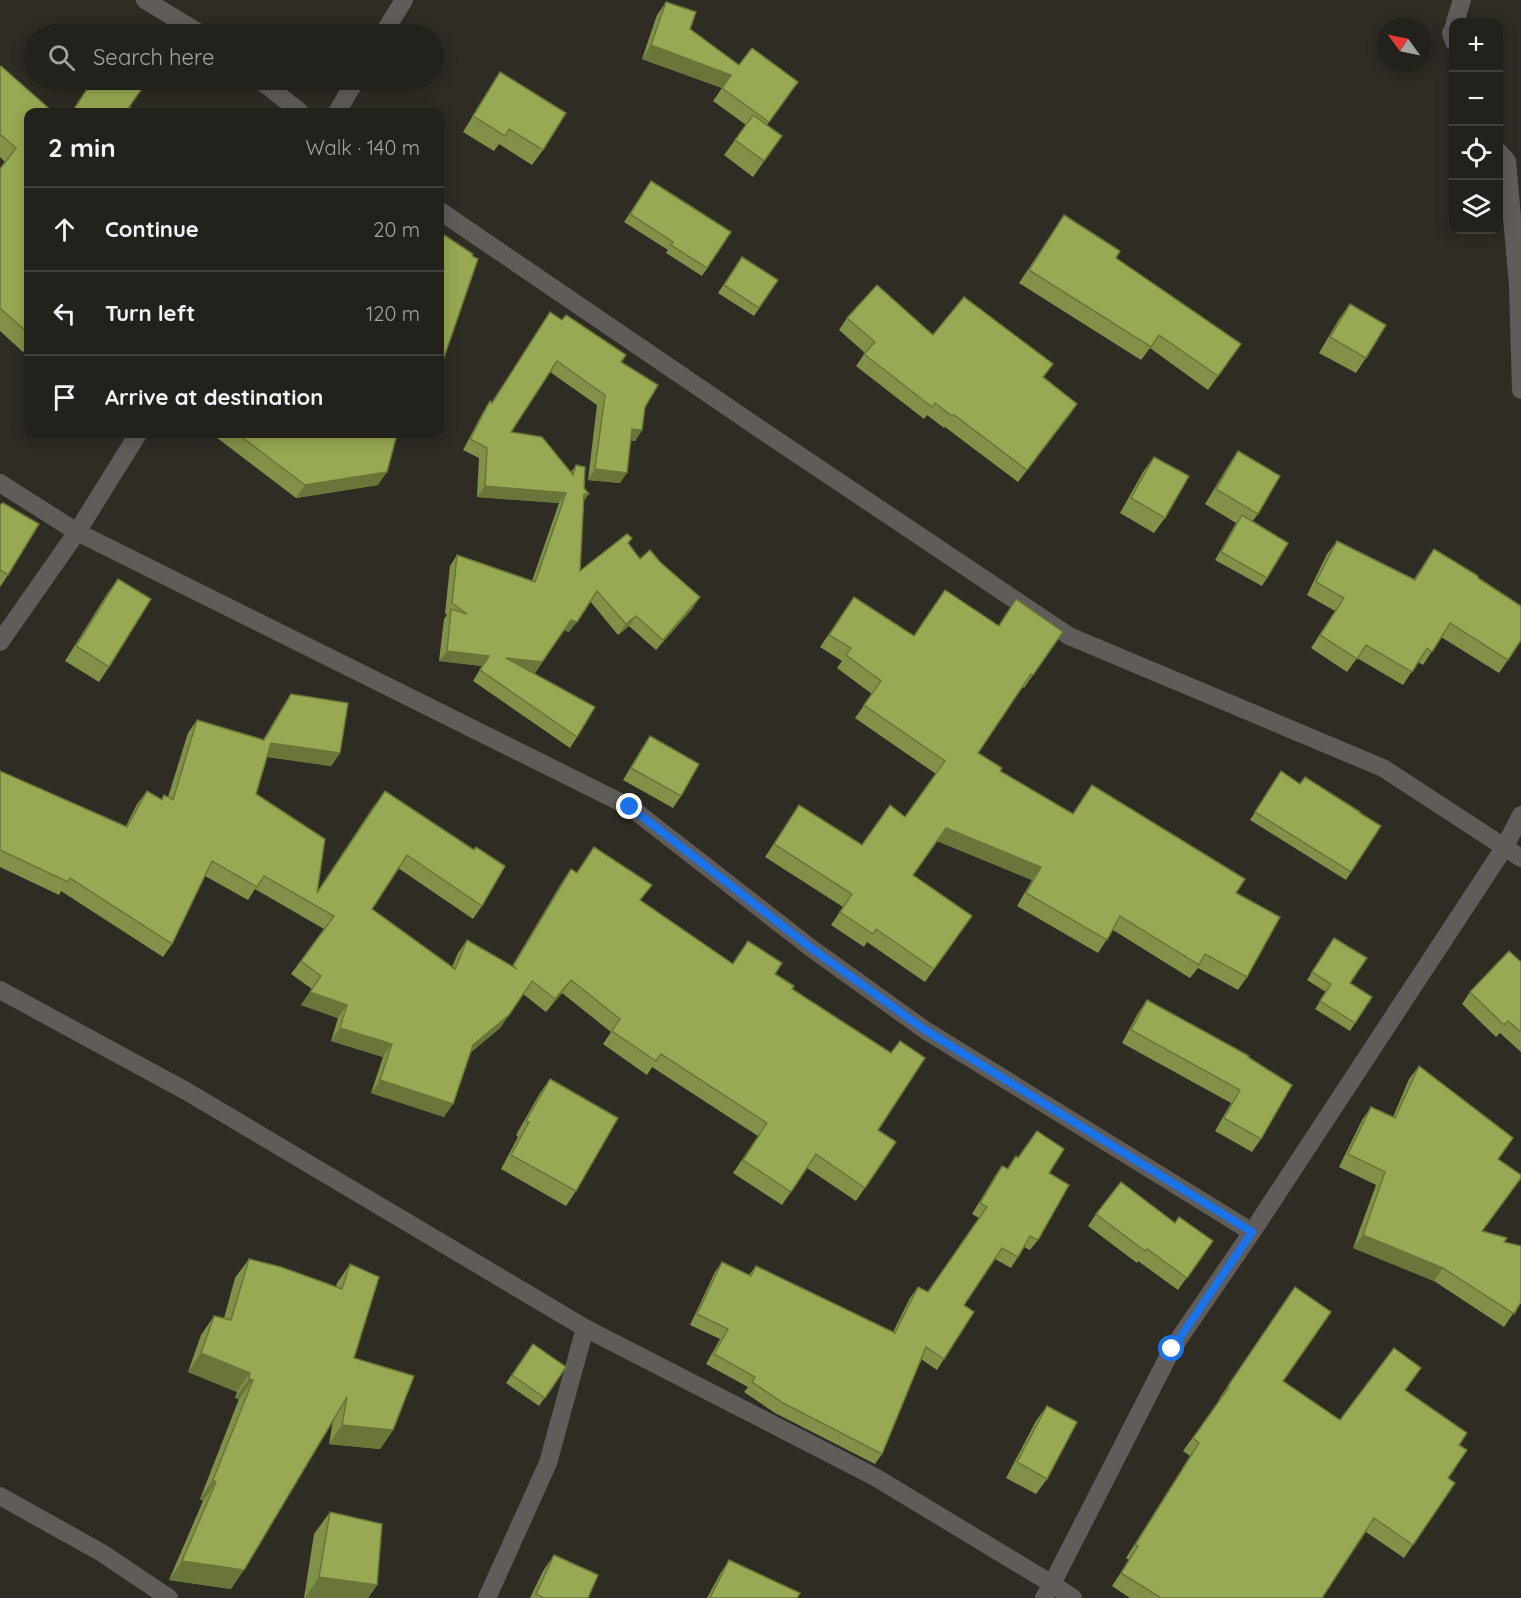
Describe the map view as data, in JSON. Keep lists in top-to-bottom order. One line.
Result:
{"north":"top left","page":{"map_buttons":["+","−"],"search":"Search here","heading":["2 min","Walk · 140 m"],"list":[["Continue","20 m"],["Turn left","120 m"],"Arrive at destination"]}}
